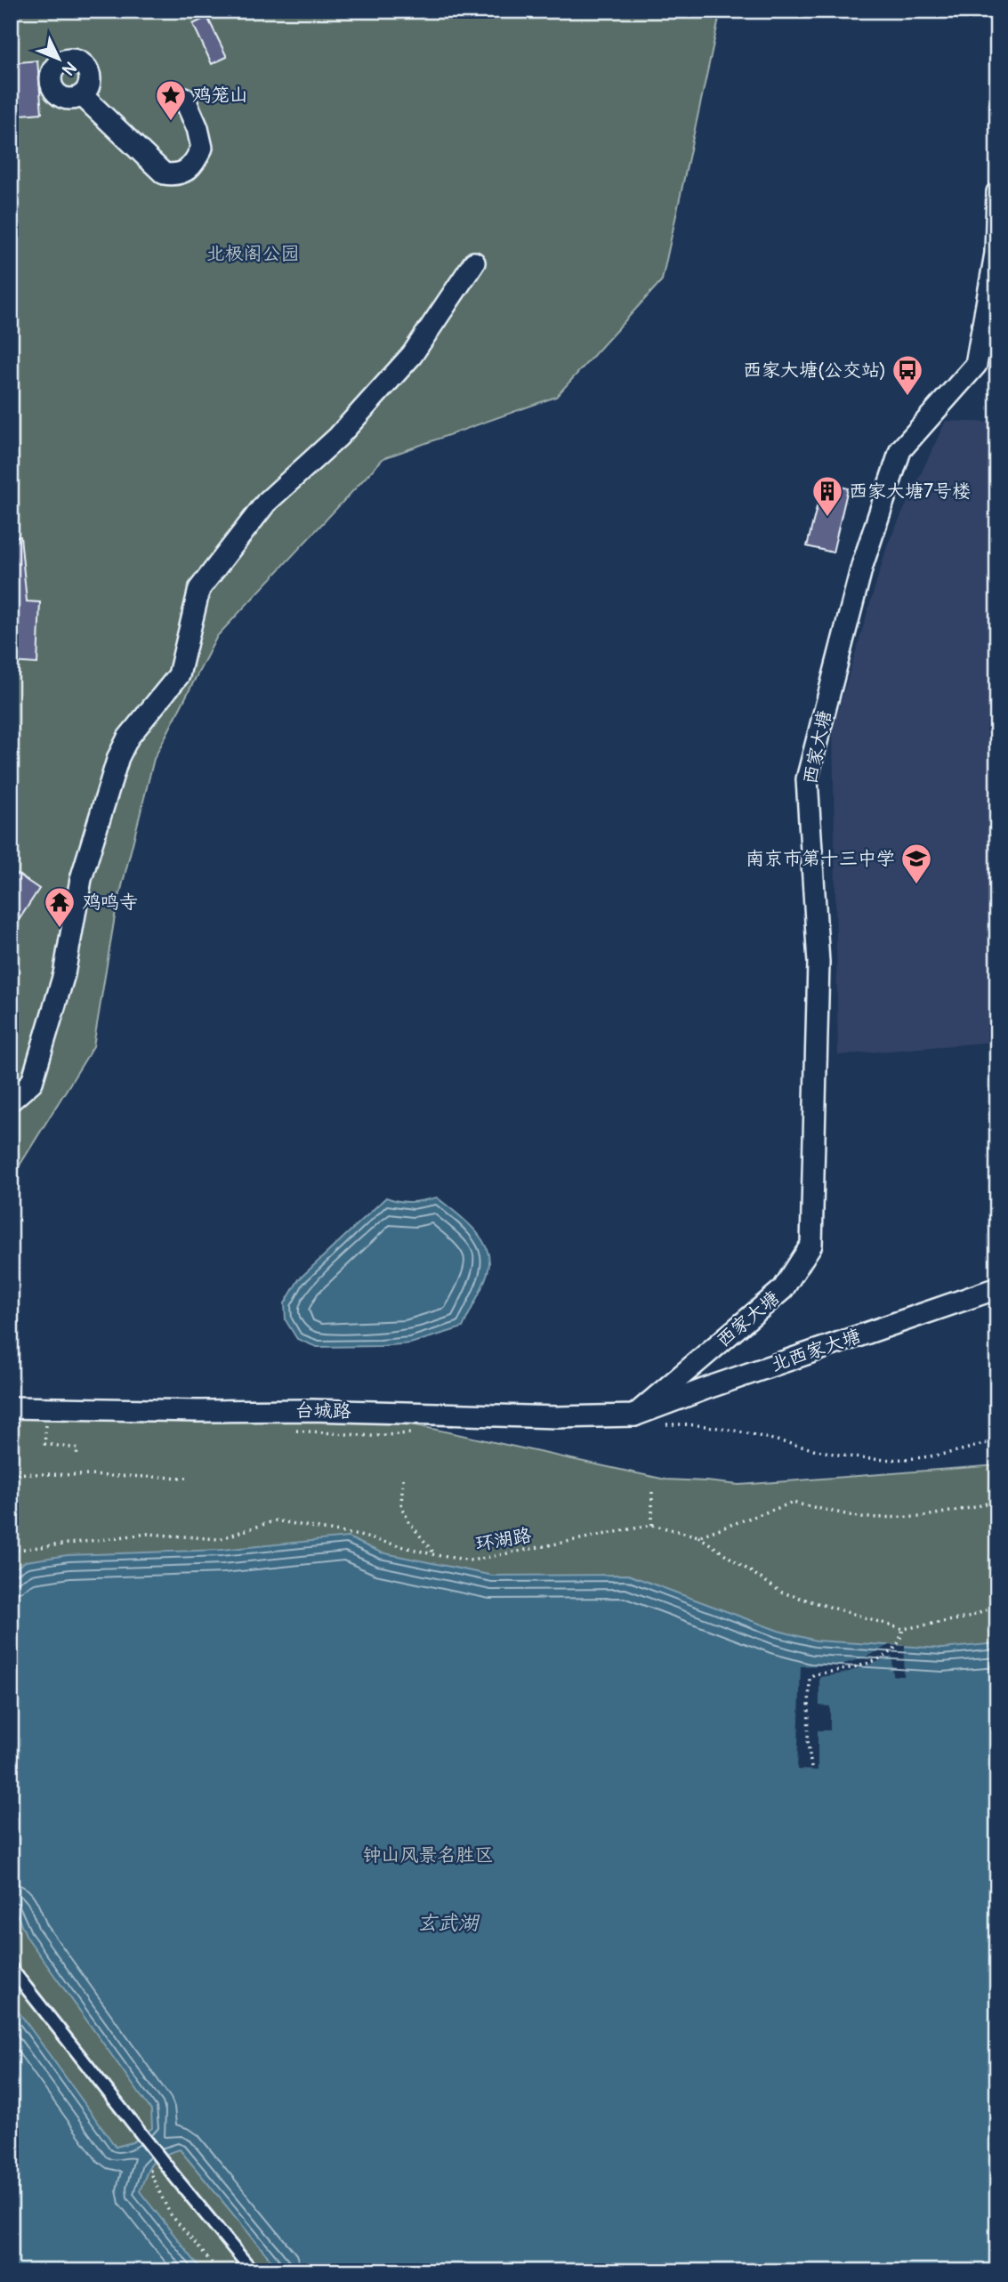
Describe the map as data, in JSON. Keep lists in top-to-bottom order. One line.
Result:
{"streets":{"street":["西家大塘","北西家大塘","台城路"],"path":["环湖路"]},"crossings":[["西家大塘","北西家大塘"],["西家大塘","台城路"],["北西家大塘","台城路"]],"water":["玄武湖"],"parks":["北极阁公园","钟山风景名胜区"],"places":{"place":["鸡笼山"],"bus stop":["西家大塘(公交站)"],"building":["西家大塘7号楼"],"school or university":["南京市第十三中学"],"temple":["鸡鸣寺"]},"north":"bottom right"}
